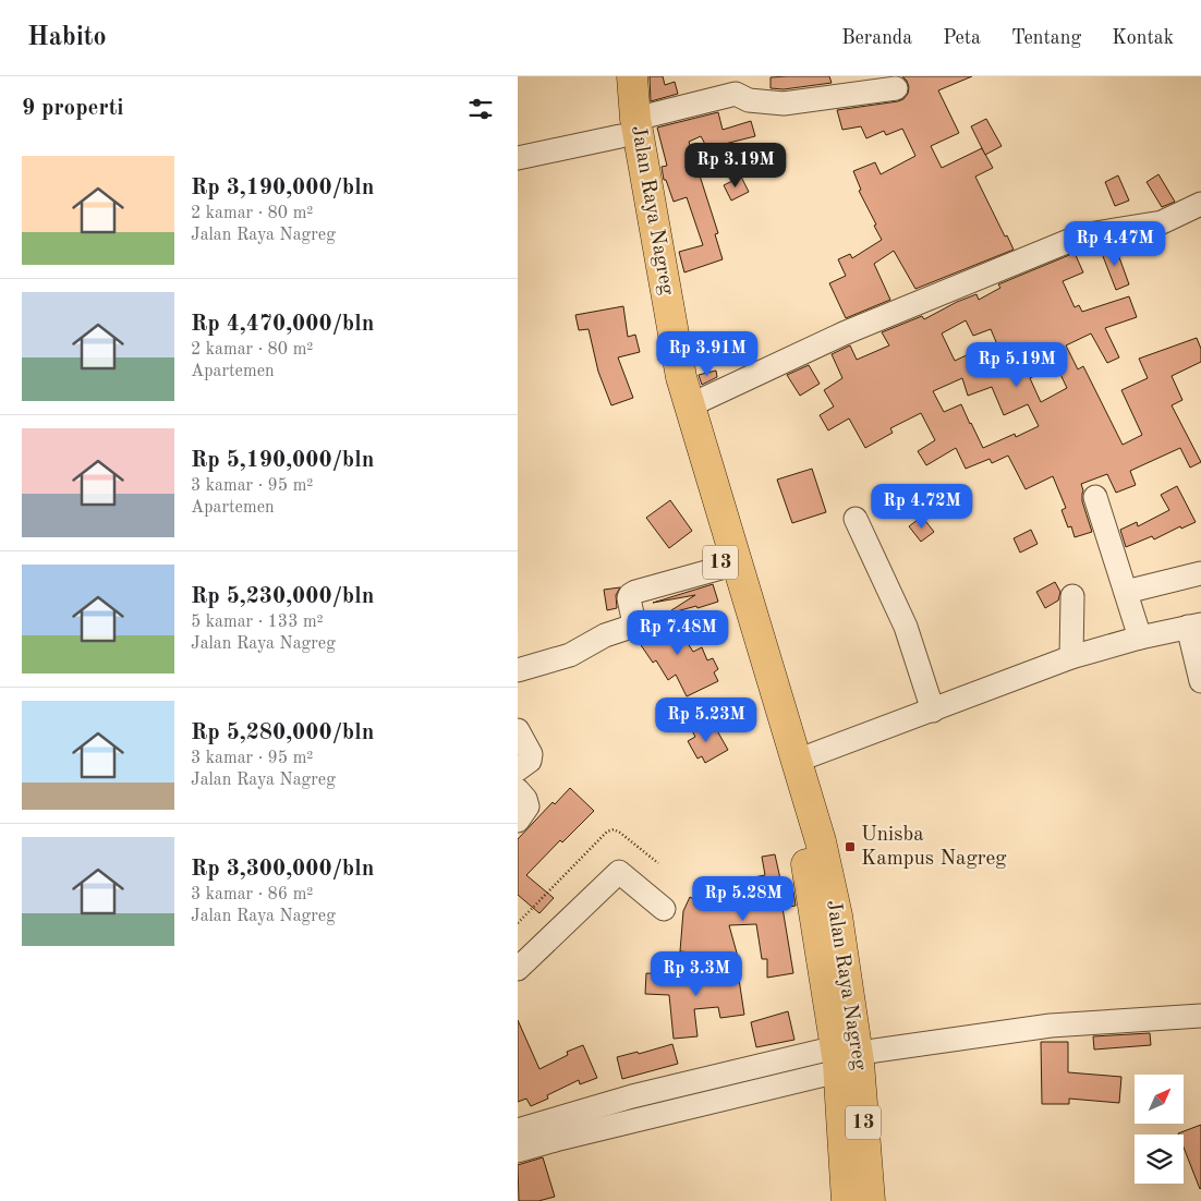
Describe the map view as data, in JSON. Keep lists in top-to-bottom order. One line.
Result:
{"streets":{"highway":["Jalan Raya Nagreg","13"]},"places":{"transit":["Unisba Kampus Nagreg"]},"north":"top right","page":{"header":"Habito","nav":["Beranda","Peta","Tentang","Kontak"],"heading":"9 properti","list":[{"name":"Rp 3,190,000/bln","note":"2 kamar · 80 m² · Jalan Raya Nagreg"},{"name":"Rp 4,470,000/bln","note":"2 kamar · 80 m² · Apartemen"},{"name":"Rp 5,190,000/bln","note":"3 kamar · 95 m² · Apartemen"},{"name":"Rp 5,230,000/bln","note":"5 kamar · 133 m² · Jalan Raya Nagreg"},{"name":"Rp 5,280,000/bln","note":"3 kamar · 95 m² · Jalan Raya Nagreg"},{"name":"Rp 3,300,000/bln","note":"3 kamar · 86 m² · Jalan Raya Nagreg"}],"price":["Rp 3.19M","Rp 4.47M","Rp 3.91M","Rp 5.19M","Rp 4.72M","Rp 7.48M","Rp 5.23M","Rp 5.28M","Rp 3.3M"]}}
